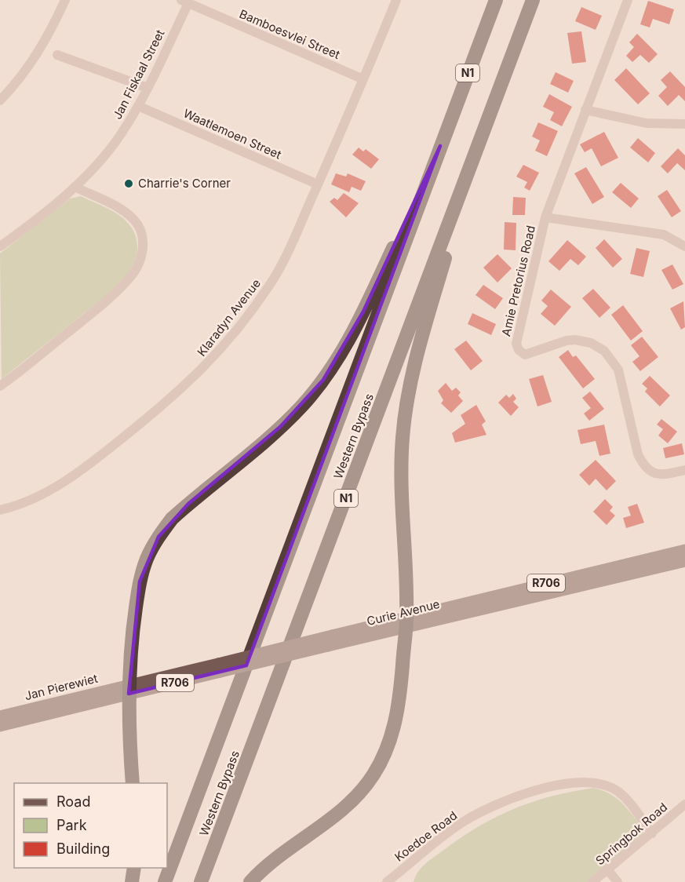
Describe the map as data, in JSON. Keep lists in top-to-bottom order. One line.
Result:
{"streets":{"highway":["N1","Western Bypass"],"main road":["R706","Curie Avenue","Jan Pierewiet"],"street":["Bamboesvlei Street","Jan Fiskaal Street","Waatlemoen Street","Amie Pretorius Road","Klaradyn Avenue","Springbok Road","Koedoe Road"]},"crossings":[["Bamboesvlei Street","Jan Fiskaal Street"],["Bamboesvlei Street","Klaradyn Avenue"],["Jan Fiskaal Street","Waatlemoen Street"],["Waatlemoen Street","Klaradyn Avenue"],["Curie Avenue","Jan Pierewiet"],["Springbok Road","Koedoe Road"]],"places":["Charrie's Corner"],"legend":["Road","Park","Building"]}
